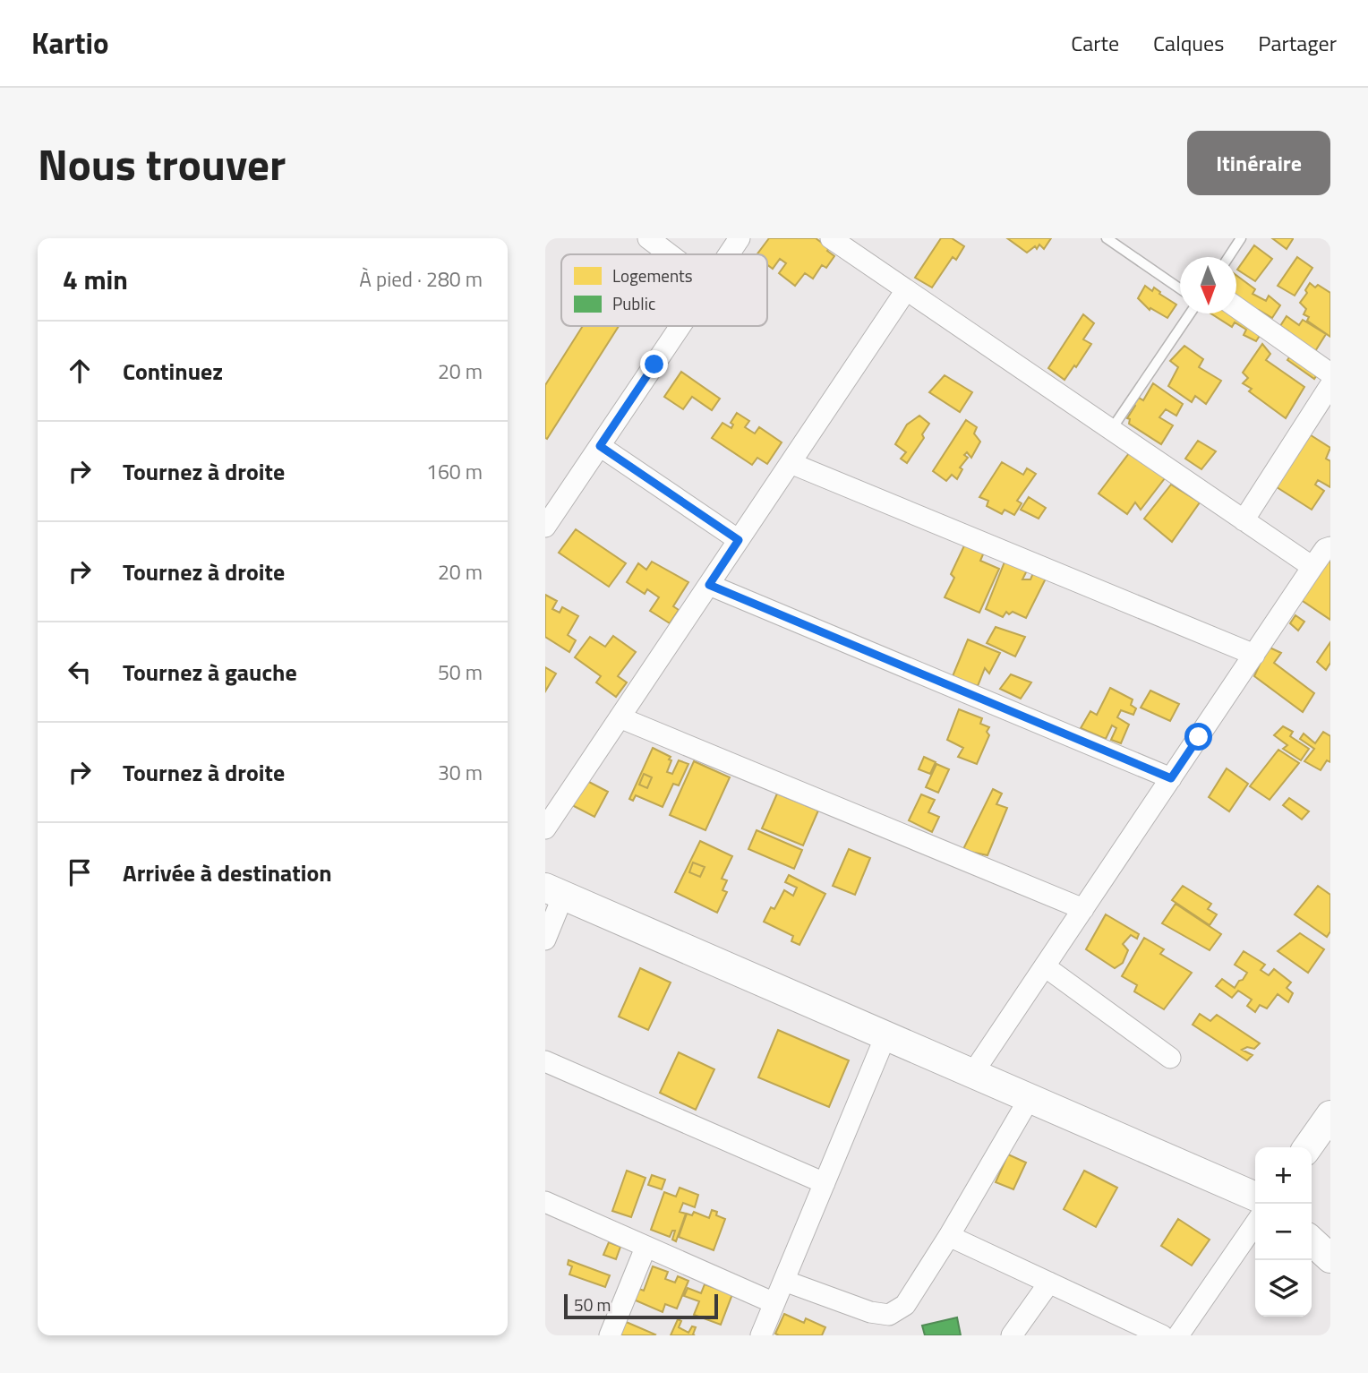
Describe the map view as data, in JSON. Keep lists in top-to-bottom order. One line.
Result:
{"legend":["Logements","Public"],"scale_bar":"50 m","north":"bottom","page":{"header":"Kartio","nav":["Carte","Calques","Partager"],"title":"Nous trouver","buttons":"Itinéraire","heading":["4 min","À pied · 280 m"],"list":[["Continuez","20 m"],["Tournez à droite","160 m"],["Tournez à droite","20 m"],["Tournez à gauche","50 m"],["Tournez à droite","30 m"],"Arrivée à destination"],"map_buttons":["+","−"],"scale":"50 m"}}
